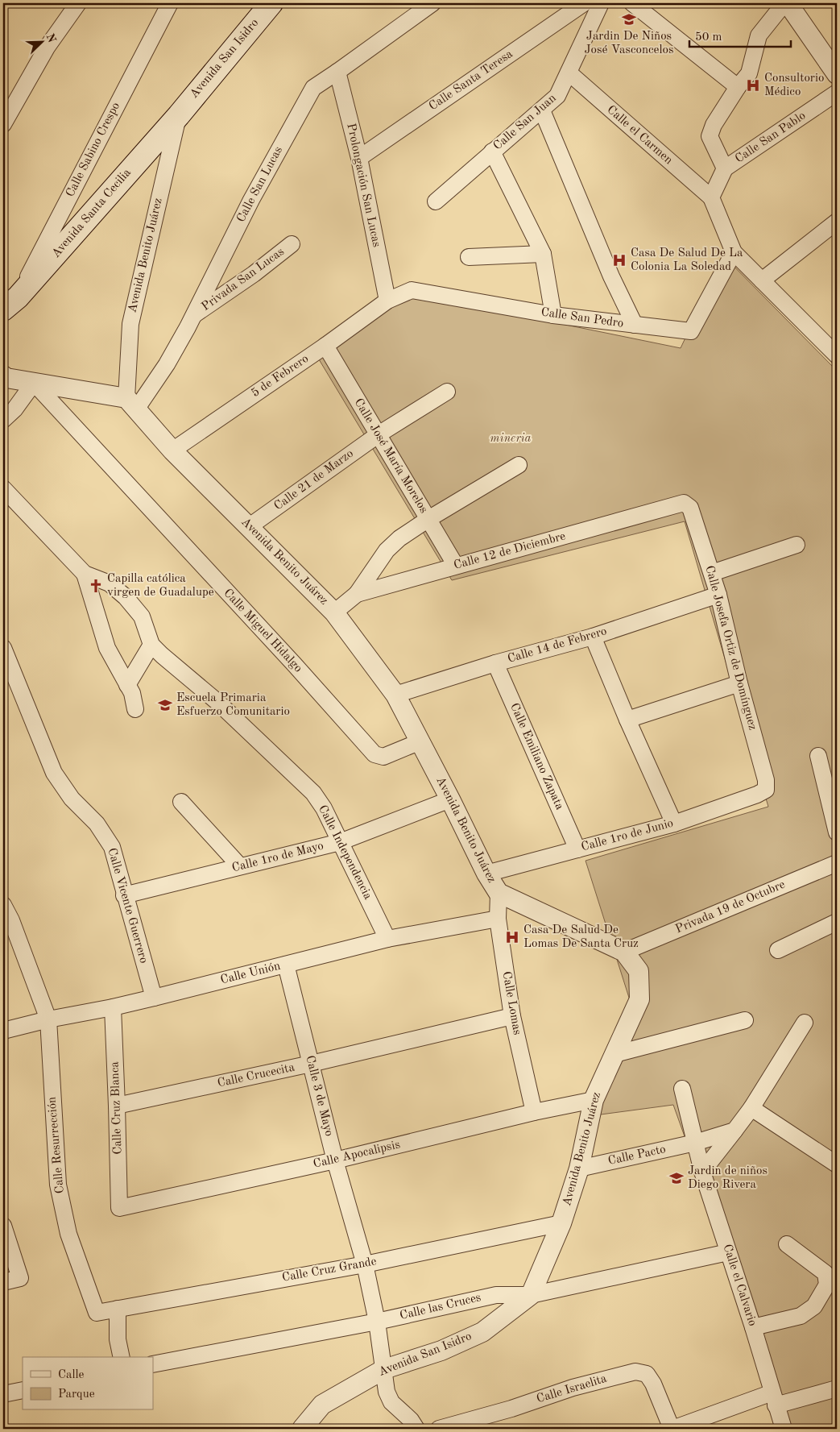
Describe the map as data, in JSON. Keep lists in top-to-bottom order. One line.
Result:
{"streets":{"main road":["Avenida San Isidro","Avenida Santa Cecilia"],"street":["Calle Santa Teresa","Calle San Juan","Calle el Carmen","Calle San Pablo","Calle Sabino Crespo","Calle San Lucas","Prolongación San Lucas","Avenida Benito Juárez","Privada San Lucas","Calle San Pedro","5 de Febrero","Calle José María Morelos","Calle 21 de Marzo","Calle 12 de Diciembre","Calle Miguel Hidalgo","Calle 14 de Febrero","Calle Josefa Ortiz de Domínguez","Calle Emiliano Zapata","Calle 1ro de Junio","Calle Independencia","Calle 1ro de Mayo","Calle Vicente Guerrero","Privada 19 de Octubre","Calle Unión","Calle Lomas","Calle Crucecita","Calle 3 de Mayo","Calle Cruz Blanca","Calle Resurrección","Calle Apocalipsis","Calle Pacto","Calle Cruz Grande","Calle el Calvario","Calle las Cruces","Calle Israelita"]},"crossings":[["Avenida San Isidro","Avenida Santa Cecilia"],["Avenida San Isidro","Avenida Benito Juárez"],["Avenida San Isidro","Calle 3 de Mayo"],["Avenida San Isidro","Calle las Cruces"],["Calle Santa Teresa","Prolongación San Lucas"],["Calle San Juan","Calle el Carmen"],["Calle Sabino Crespo","Avenida Santa Cecilia"],["Calle San Lucas","Prolongación San Lucas"],["Calle San Lucas","Avenida Benito Juárez"],["Calle San Lucas","Privada San Lucas"],["Prolongación San Lucas","Calle San Pedro"],["Prolongación San Lucas","5 de Febrero"],["Avenida Santa Cecilia","Avenida Benito Juárez"],["Avenida Benito Juárez","5 de Febrero"],["Avenida Benito Juárez","Calle 21 de Marzo"],["Avenida Benito Juárez","Calle 12 de Diciembre"],["Avenida Benito Juárez","Calle Miguel Hidalgo"],["Avenida Benito Juárez","Calle 14 de Febrero"],["Avenida Benito Juárez","Calle 1ro de Junio"],["Avenida Benito Juárez","Calle 1ro de Mayo"],["Avenida Benito Juárez","Privada 19 de Octubre"],["Avenida Benito Juárez","Calle Lomas"],["Avenida Benito Juárez","Calle Apocalipsis"],["Avenida Benito Juárez","Calle Pacto"],["Avenida Benito Juárez","Calle Cruz Grande"],["Avenida Benito Juárez","Calle las Cruces"],["Calle San Pedro","5 de Febrero"],["5 de Febrero","Calle José María Morelos"],["Calle José María Morelos","Calle 21 de Marzo"],["Calle José María Morelos","Calle 12 de Diciembre"],["Calle 12 de Diciembre","Calle Josefa Ortiz de Domínguez"],["Calle 14 de Febrero","Calle Josefa Ortiz de Domínguez"],["Calle 14 de Febrero","Calle Emiliano Zapata"],["Calle Josefa Ortiz de Domínguez","Calle 1ro de Junio"],["Calle Emiliano Zapata","Calle 1ro de Junio"],["Calle Independencia","Calle 1ro de Mayo"],["Calle Independencia","Calle Unión"],["Calle 1ro de Mayo","Calle Vicente Guerrero"],["Calle Vicente Guerrero","Calle Unión"],["Calle Unión","Calle Lomas"],["Calle Unión","Calle 3 de Mayo"],["Calle Unión","Calle Cruz Blanca"],["Calle Unión","Calle Resurrección"],["Calle Lomas","Calle Crucecita"],["Calle Lomas","Calle Apocalipsis"],["Calle Crucecita","Calle 3 de Mayo"],["Calle Crucecita","Calle Cruz Blanca"],["Calle 3 de Mayo","Calle Apocalipsis"],["Calle 3 de Mayo","Calle Cruz Grande"],["Calle 3 de Mayo","Calle las Cruces"],["Calle Cruz Blanca","Calle Apocalipsis"],["Calle Resurrección","Calle Cruz Grande"],["Calle Pacto","Calle el Calvario"],["Calle el Calvario","Calle las Cruces"]],"parks":["mineria"],"places":{"school or university":["Jardin De Niños José Vasconcelos","Escuela Primaria Esfuerzo Comunitario","Jardin de niños Diego Rivera"],"hospital":["Consultorio Médico","Casa De Salud De La Colonia La Soledad","Casa De Salud De Lomas De Santa Cruz"],"church":["Capilla católica virgen de Guadalupe"]},"legend":["Calle","Parque"],"scale_bar":"50 m","north":"top right"}
